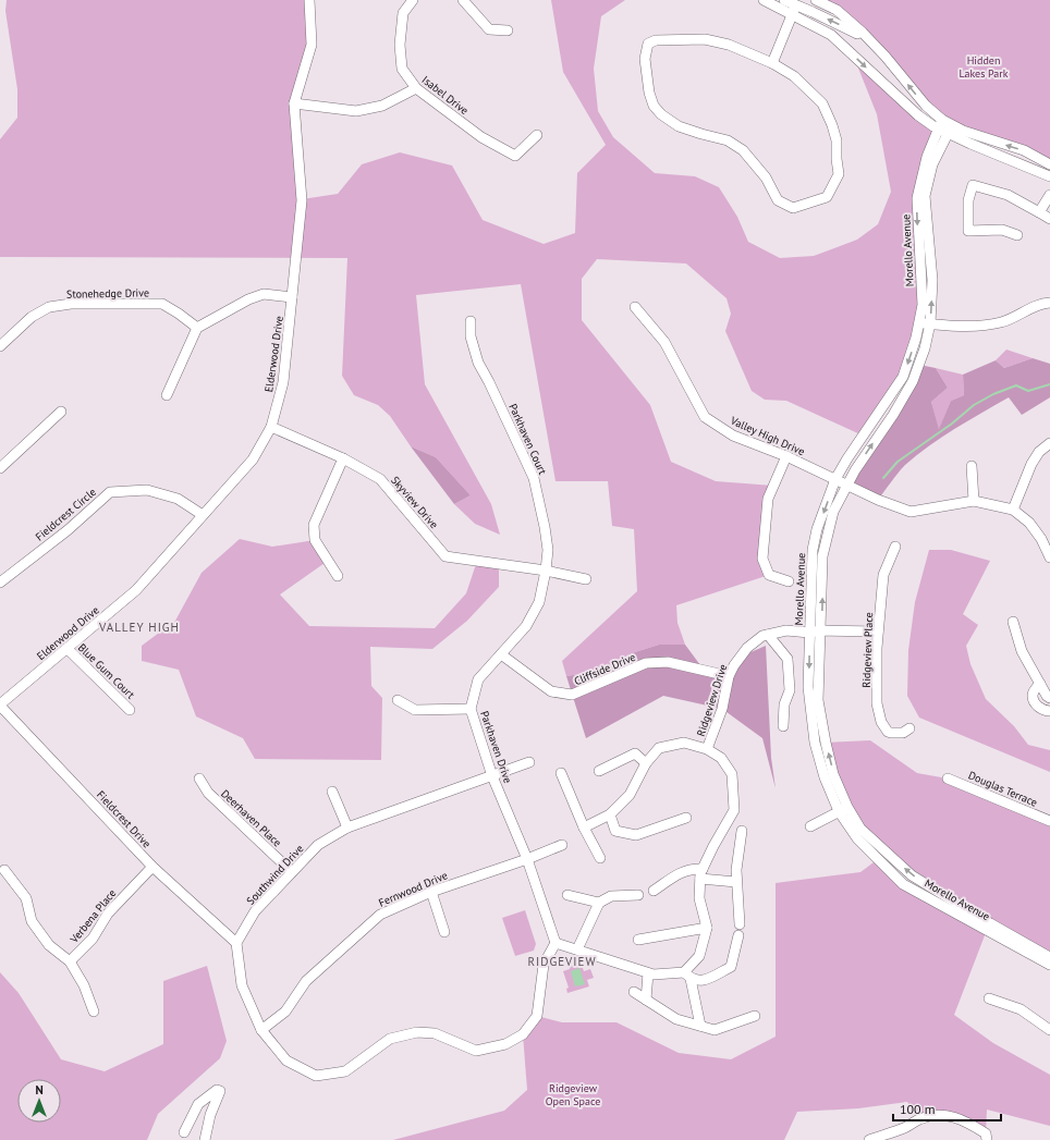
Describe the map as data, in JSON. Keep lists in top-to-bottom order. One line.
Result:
{"streets":{"street":["Isabel Drive","Morello Avenue","Stonehedge Drive","Elderwood Drive","Valley High Drive","Parkhaven Court","Skyview Drive","Fieldcrest Circle","Ridgeview Place","Cliffside Drive","Blue Gum Court","Ridgeview Drive","Parkhaven Drive","Douglas Terrace","Deerhaven Place","Fieldcrest Drive","Southwind Drive","Fernwood Drive","Verbena Place"]},"crossings":[["Morello Avenue","Valley High Drive"],["Morello Avenue","Ridgeview Drive"],["Elderwood Drive","Skyview Drive"],["Elderwood Drive","Fieldcrest Circle"],["Elderwood Drive","Blue Gum Court"],["Elderwood Drive","Fieldcrest Drive"],["Parkhaven Court","Skyview Drive"],["Parkhaven Court","Parkhaven Drive"],["Skyview Drive","Parkhaven Drive"],["Ridgeview Place","Ridgeview Drive"],["Cliffside Drive","Ridgeview Drive"],["Cliffside Drive","Parkhaven Drive"],["Parkhaven Drive","Southwind Drive"],["Parkhaven Drive","Fernwood Drive"],["Deerhaven Place","Southwind Drive"],["Fieldcrest Drive","Southwind Drive"],["Fieldcrest Drive","Verbena Place"]],"districts":["VALLEY HIGH","RIDGEVIEW"],"parks":["Hidden Lakes Park","Ridgeview Open Space"],"scale_bar":"100 m","north":"top"}
